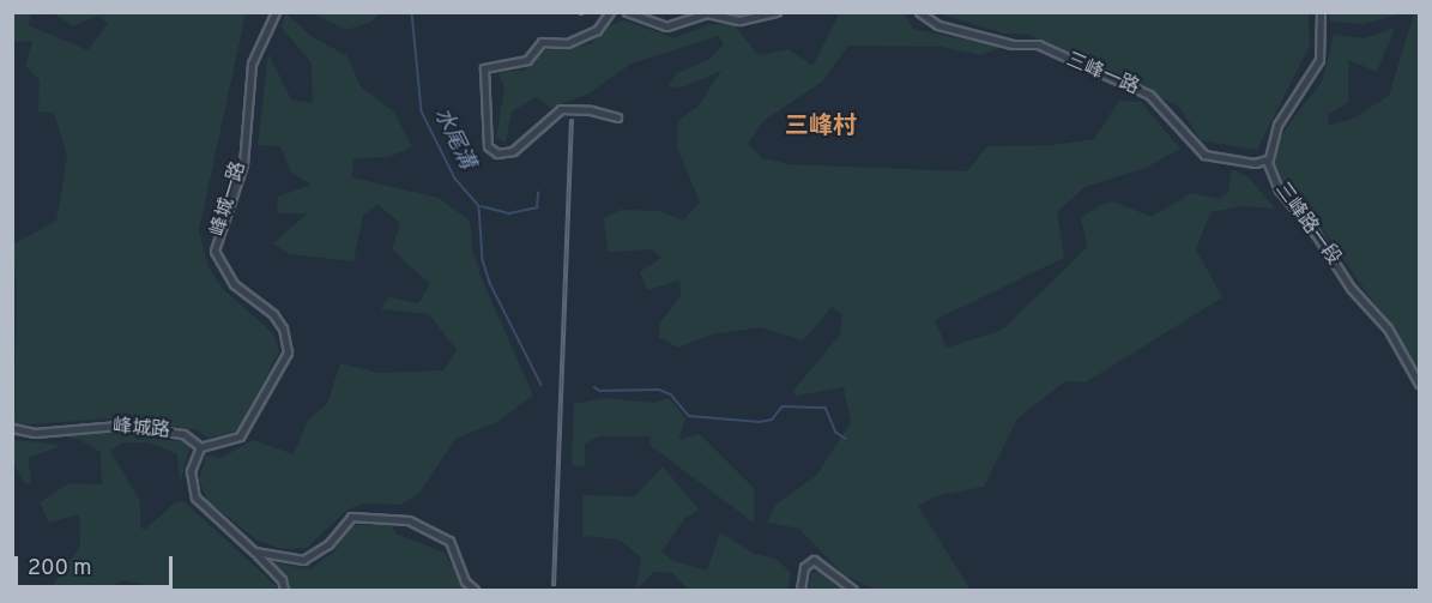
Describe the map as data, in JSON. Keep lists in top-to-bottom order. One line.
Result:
{"streets":{"street":["三峰一路","峰城一路","三峰路一段","峰城路"]},"crossings":[["三峰一路","三峰路一段"],["峰城一路","峰城路"]],"districts":["三峰村"],"water":["水尾溝"],"scale_bar":"200 m"}
